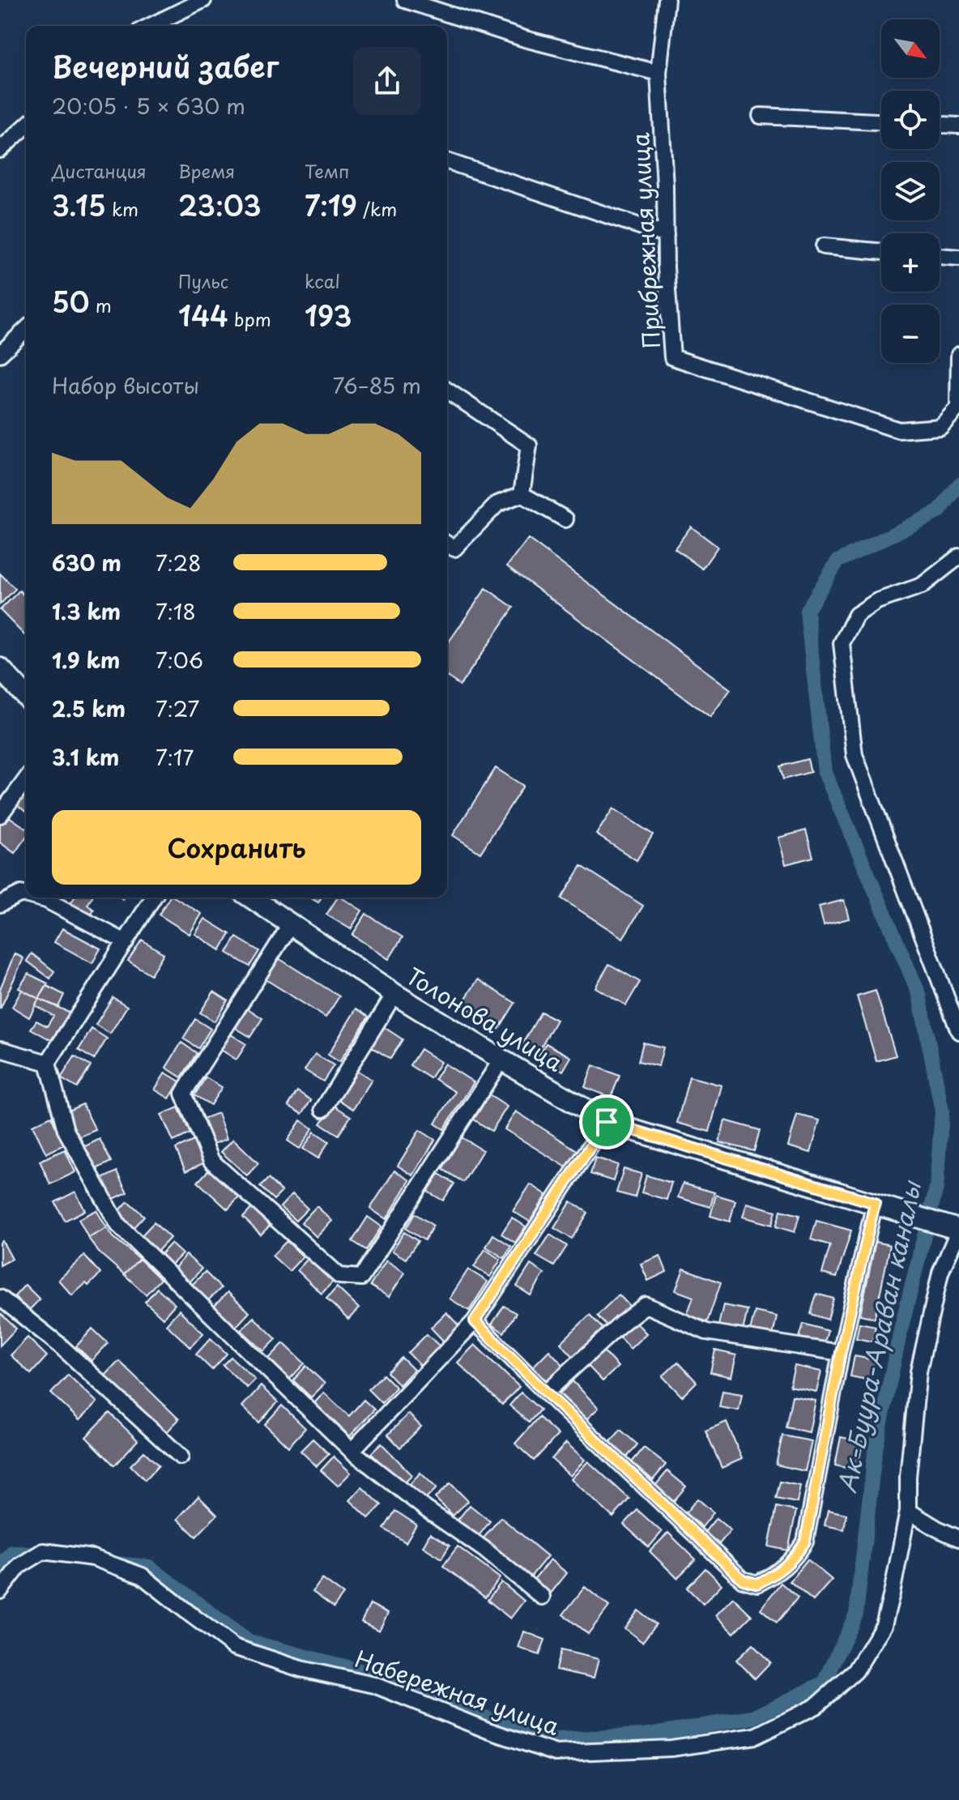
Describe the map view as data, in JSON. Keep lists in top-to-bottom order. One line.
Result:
{"streets":{"main road":["Толонова улица"],"street":["Прибрежная улица","Набережная улица"]},"crossings":[["Толонова улица","Набережная улица"]],"water":["Ак-Буура-Араван каналы"],"north":"bottom right","page":{"map_buttons":["+","−"],"heading":["Вечерний забег","20:05 · 5 × 630 m"],"stats":[["Дистанция","3.15 km"],["Время","23:03"],["Темп","7:19 /km"],["50 m"],["Пульс","144 bpm"],["kcal","193"]],"chart":["Набор высоты","76–85 m"],"list":[{"name":"630 m","note":"7:28"},{"name":"1.3 km","note":"7:18"},{"name":"1.9 km","note":"7:06"},{"name":"2.5 km","note":"7:27"},{"name":"3.1 km","note":"7:17"}],"buttons":"Сохранить"}}
